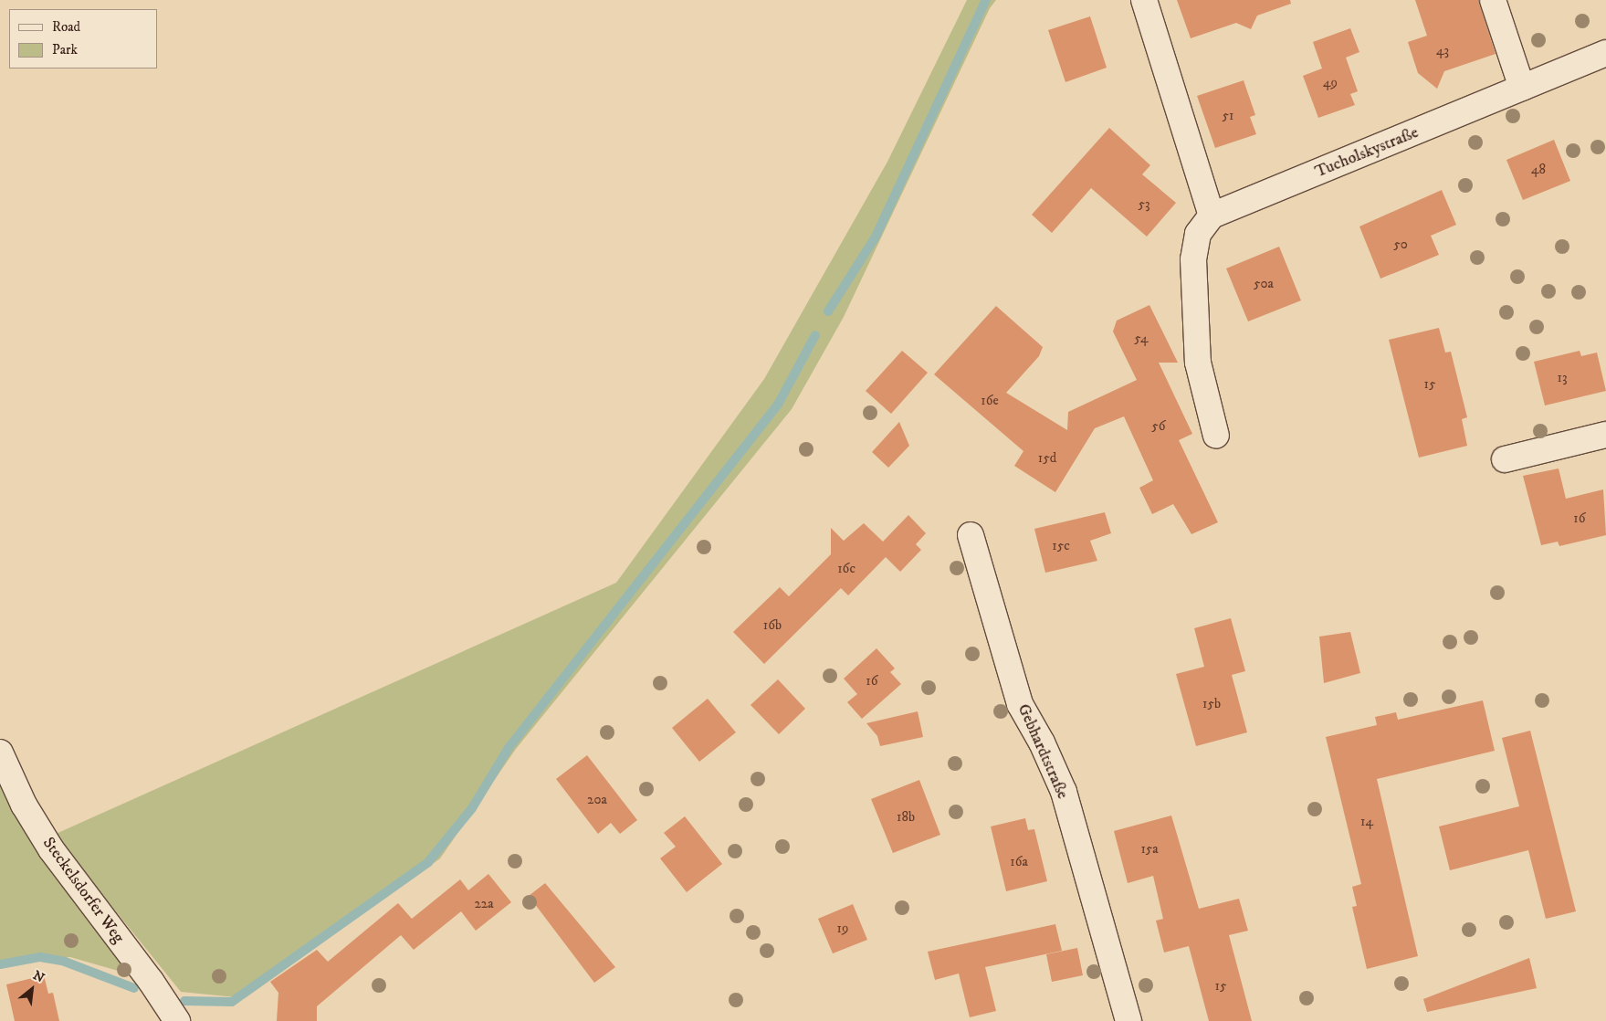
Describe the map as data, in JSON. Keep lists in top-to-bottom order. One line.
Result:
{"streets":{"street":["Tucholskystraße","Gebhardtstraße","Steckelsdorfer Weg"]},"house_numbers":["43","49","51","48","53","50","50a","54","13","15","16e","56","15d","16","15c","16c","16b","16","15b","20a","18b","14","15a","16a","22a","19","15"],"legend":["Road","Park"],"north":"top right"}
